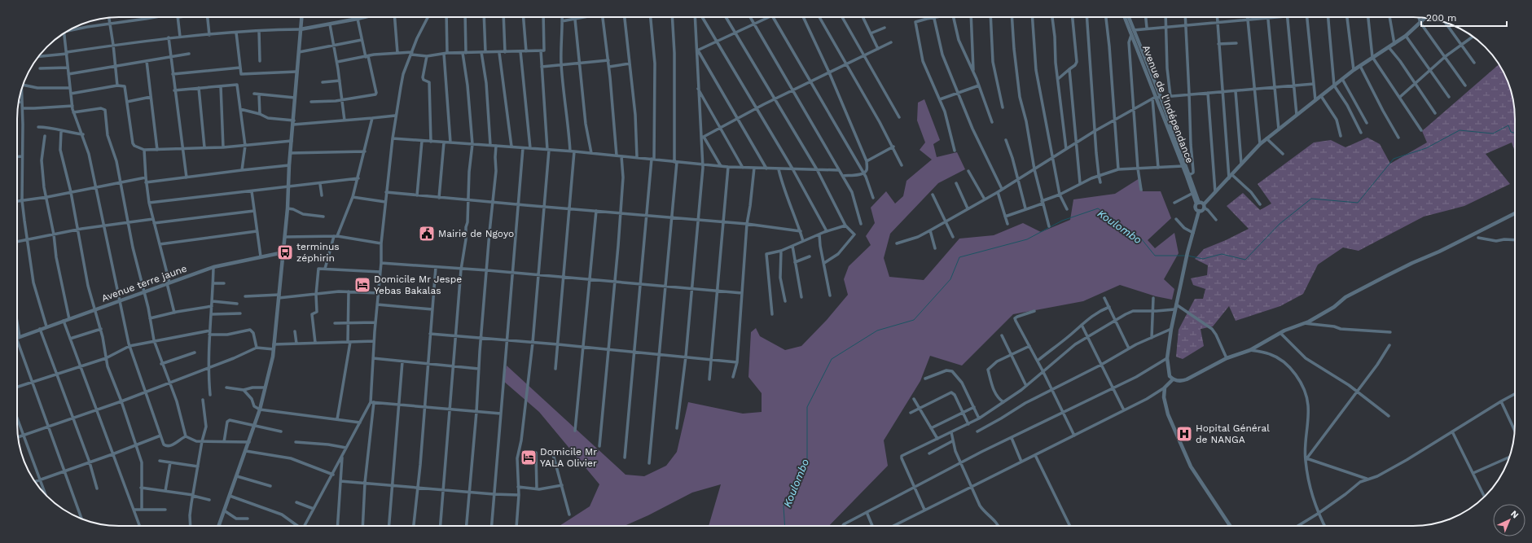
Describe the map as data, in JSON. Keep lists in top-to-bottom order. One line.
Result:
{"streets":{"street":["Avenue de l'Indépendance","Avenue terre jaune"]},"water":["Koulombo"],"places":{"public building":["Mairie de Ngoyo"],"bus stop":["terminus zéphirin"],"hotel":["Domicile Mr Jespe Yebas Bakalas","Domicile Mr YALA Olivier"],"hospital":["Hopital Général de NANGA"]},"scale_bar":"200 m","north":"top right"}
